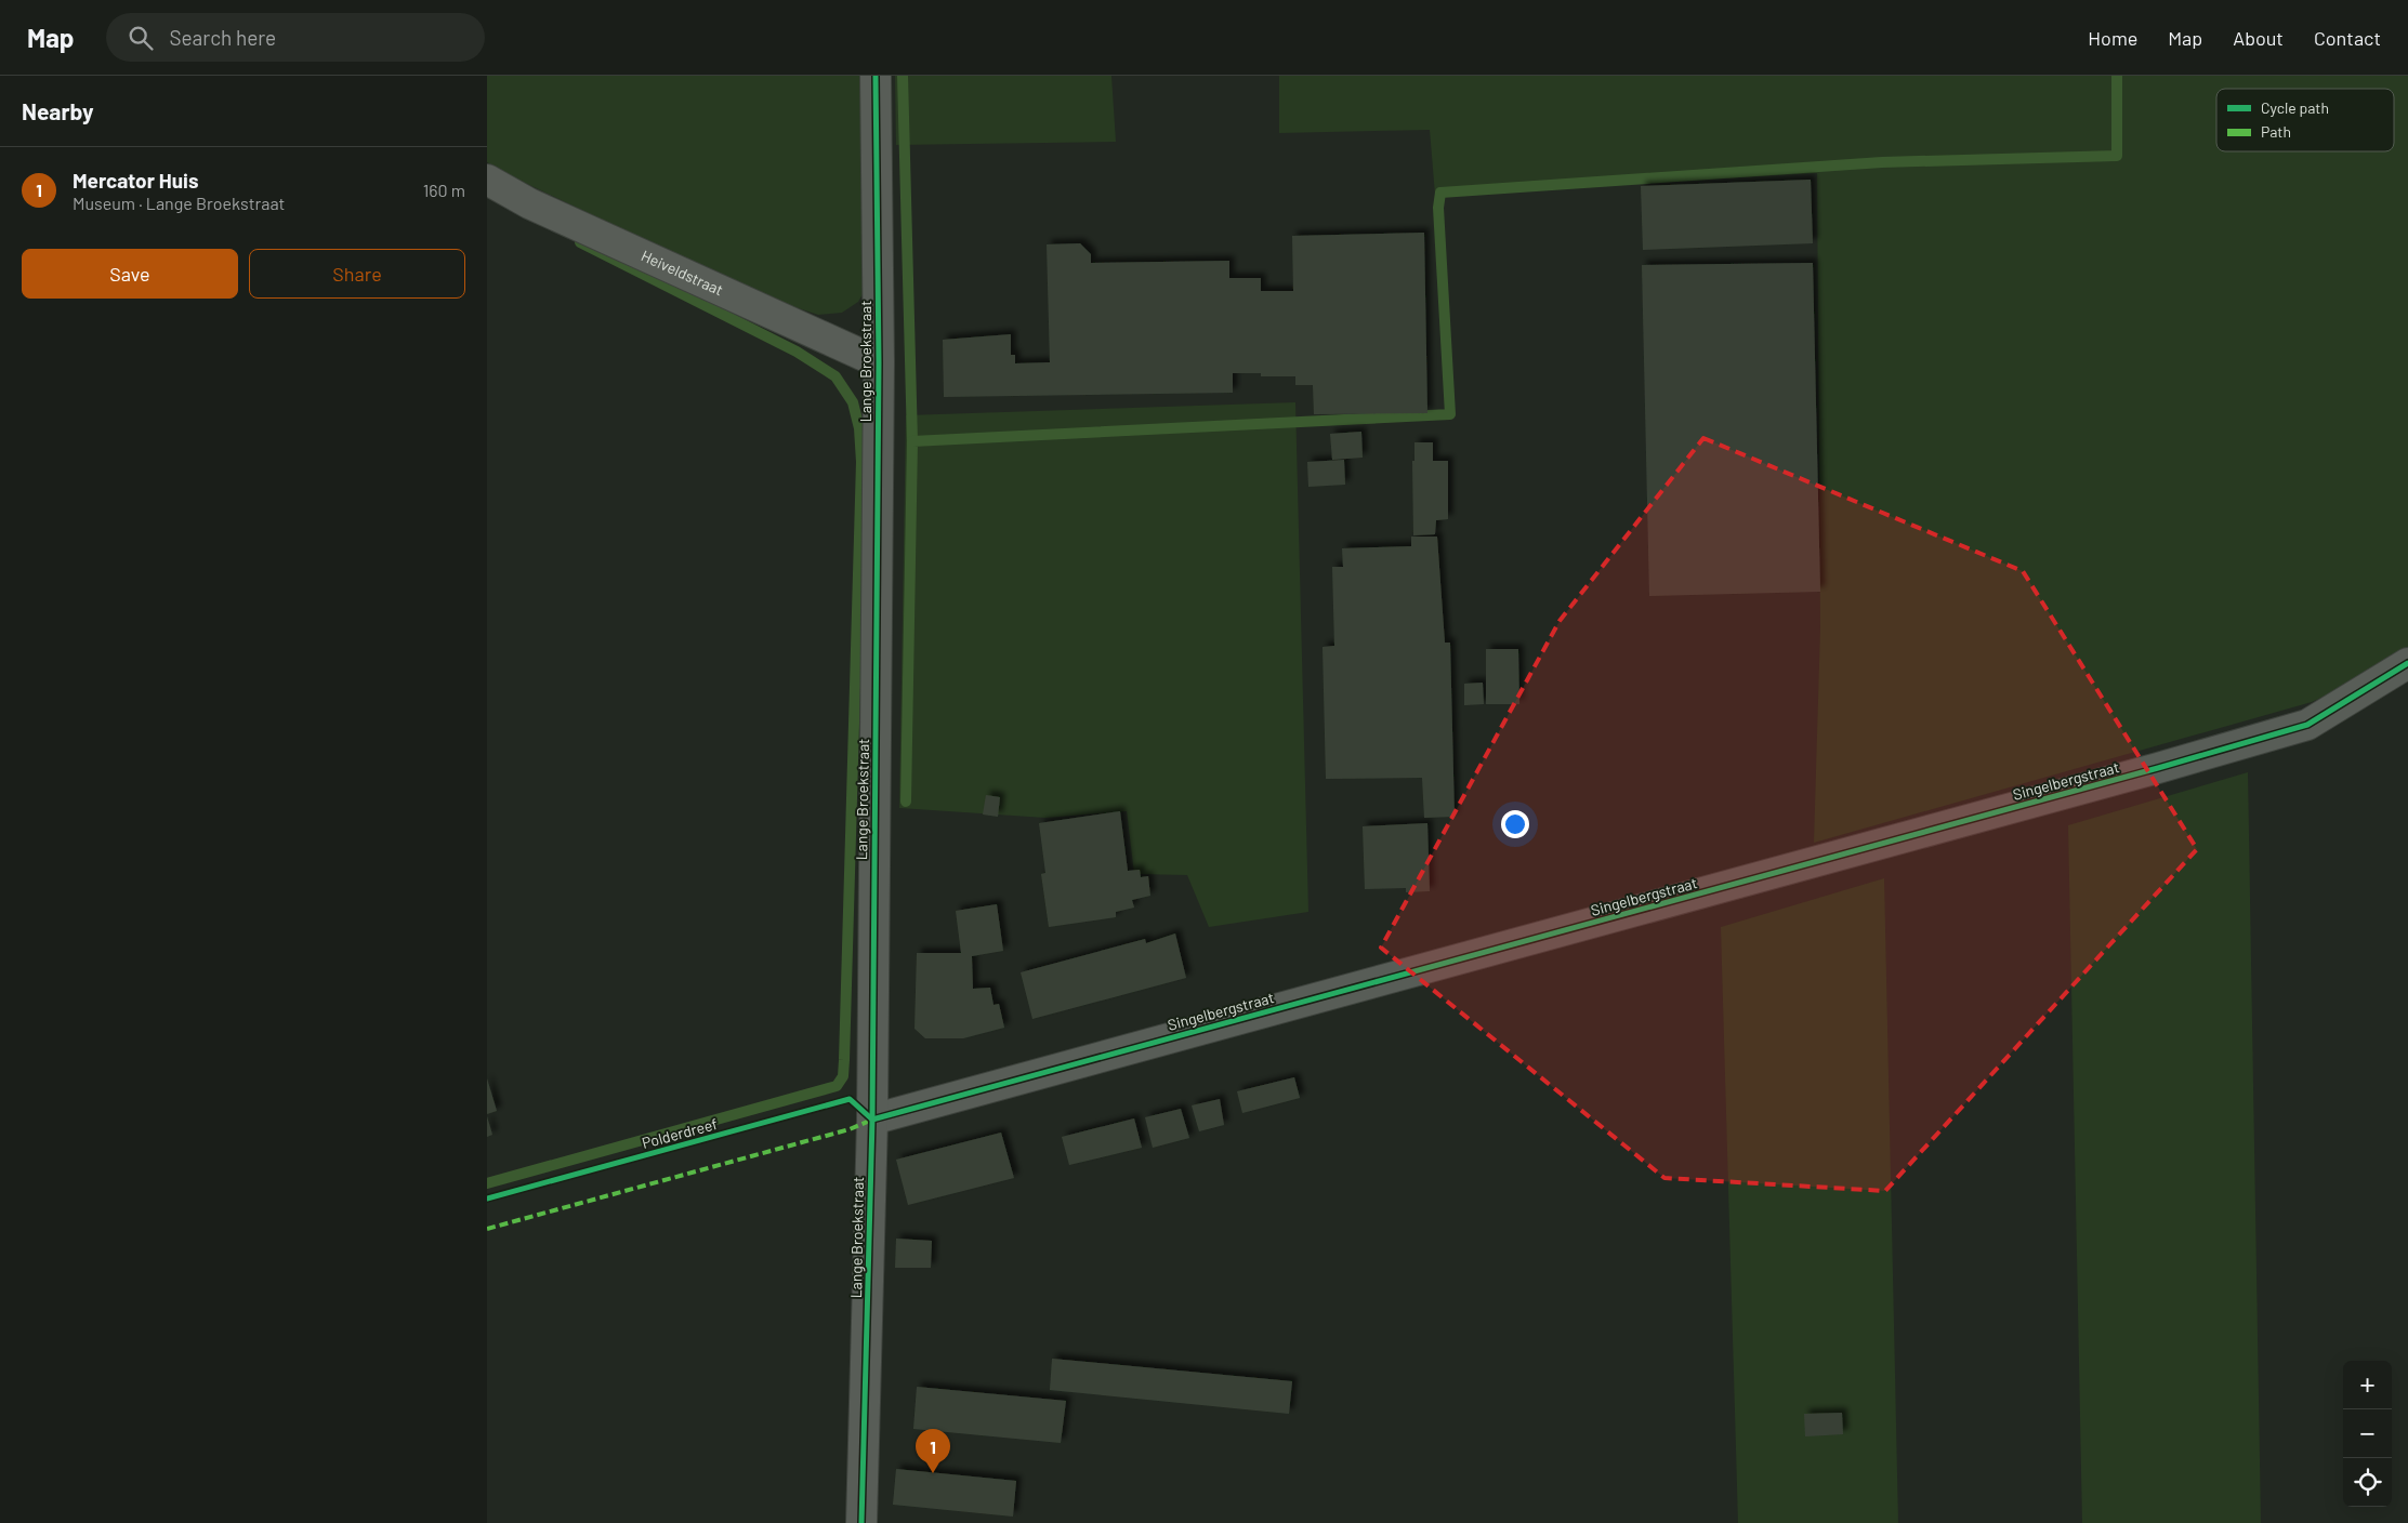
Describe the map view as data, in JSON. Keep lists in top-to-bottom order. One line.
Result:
{"streets":{"street":["Heiveldstraat","Lange Broekstraat","Singelbergstraat"],"cycle path":["Polderdreef"]},"crossings":[["Heiveldstraat","Lange Broekstraat"],["Lange Broekstraat","Singelbergstraat"]],"legend":["Cycle path","Path"],"page":{"header":"Map","search":"Search here","nav":["Home","Map","About","Contact"],"heading":"Nearby","list":[{"mark":"1","name":"Mercator Huis","note":"Museum · Lange Broekstraat","value":"160 m"}],"buttons":["Save","Share"],"map_buttons":["+","−"],"pins":"1"}}
